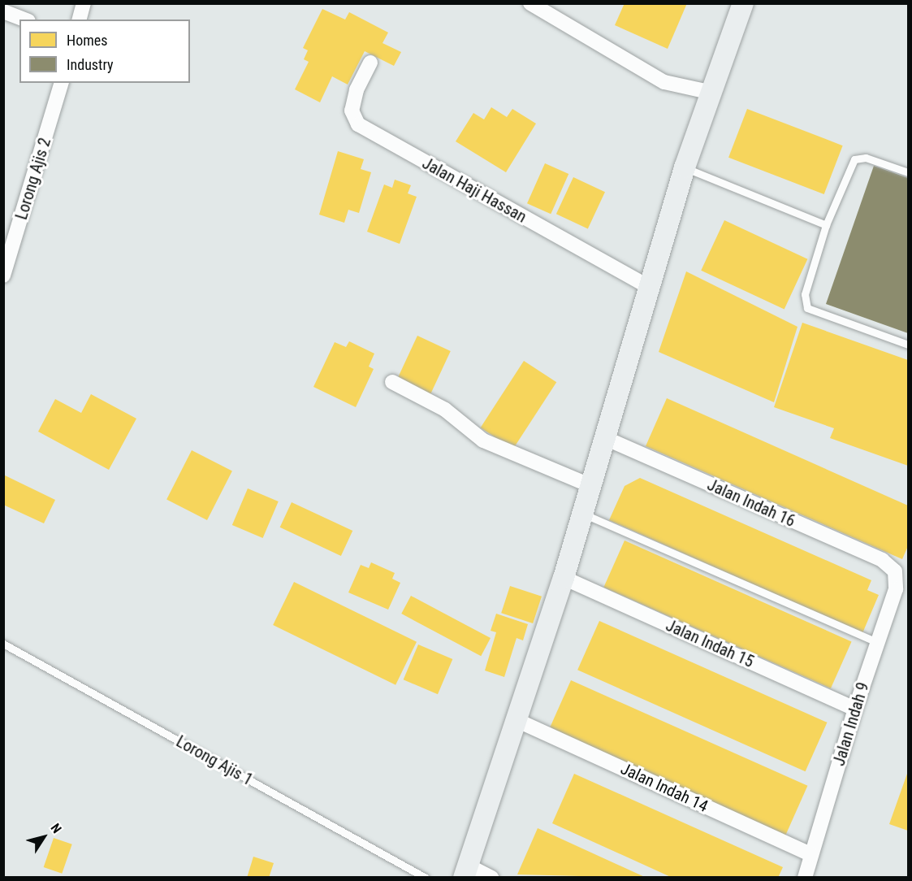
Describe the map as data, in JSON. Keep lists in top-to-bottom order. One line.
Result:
{"streets":{"street":["Lorong Ajis 2","Jalan Haji Hassan","Jalan Indah 16","Jalan Indah 15","Jalan Indah 9","Jalan Indah 14"],"lane":["Lorong Ajis 1"]},"crossings":[["Jalan Indah 16","Jalan Indah 9"],["Jalan Indah 15","Jalan Indah 9"],["Jalan Indah 9","Jalan Indah 14"]],"legend":["Homes","Industry"],"north":"top right"}
